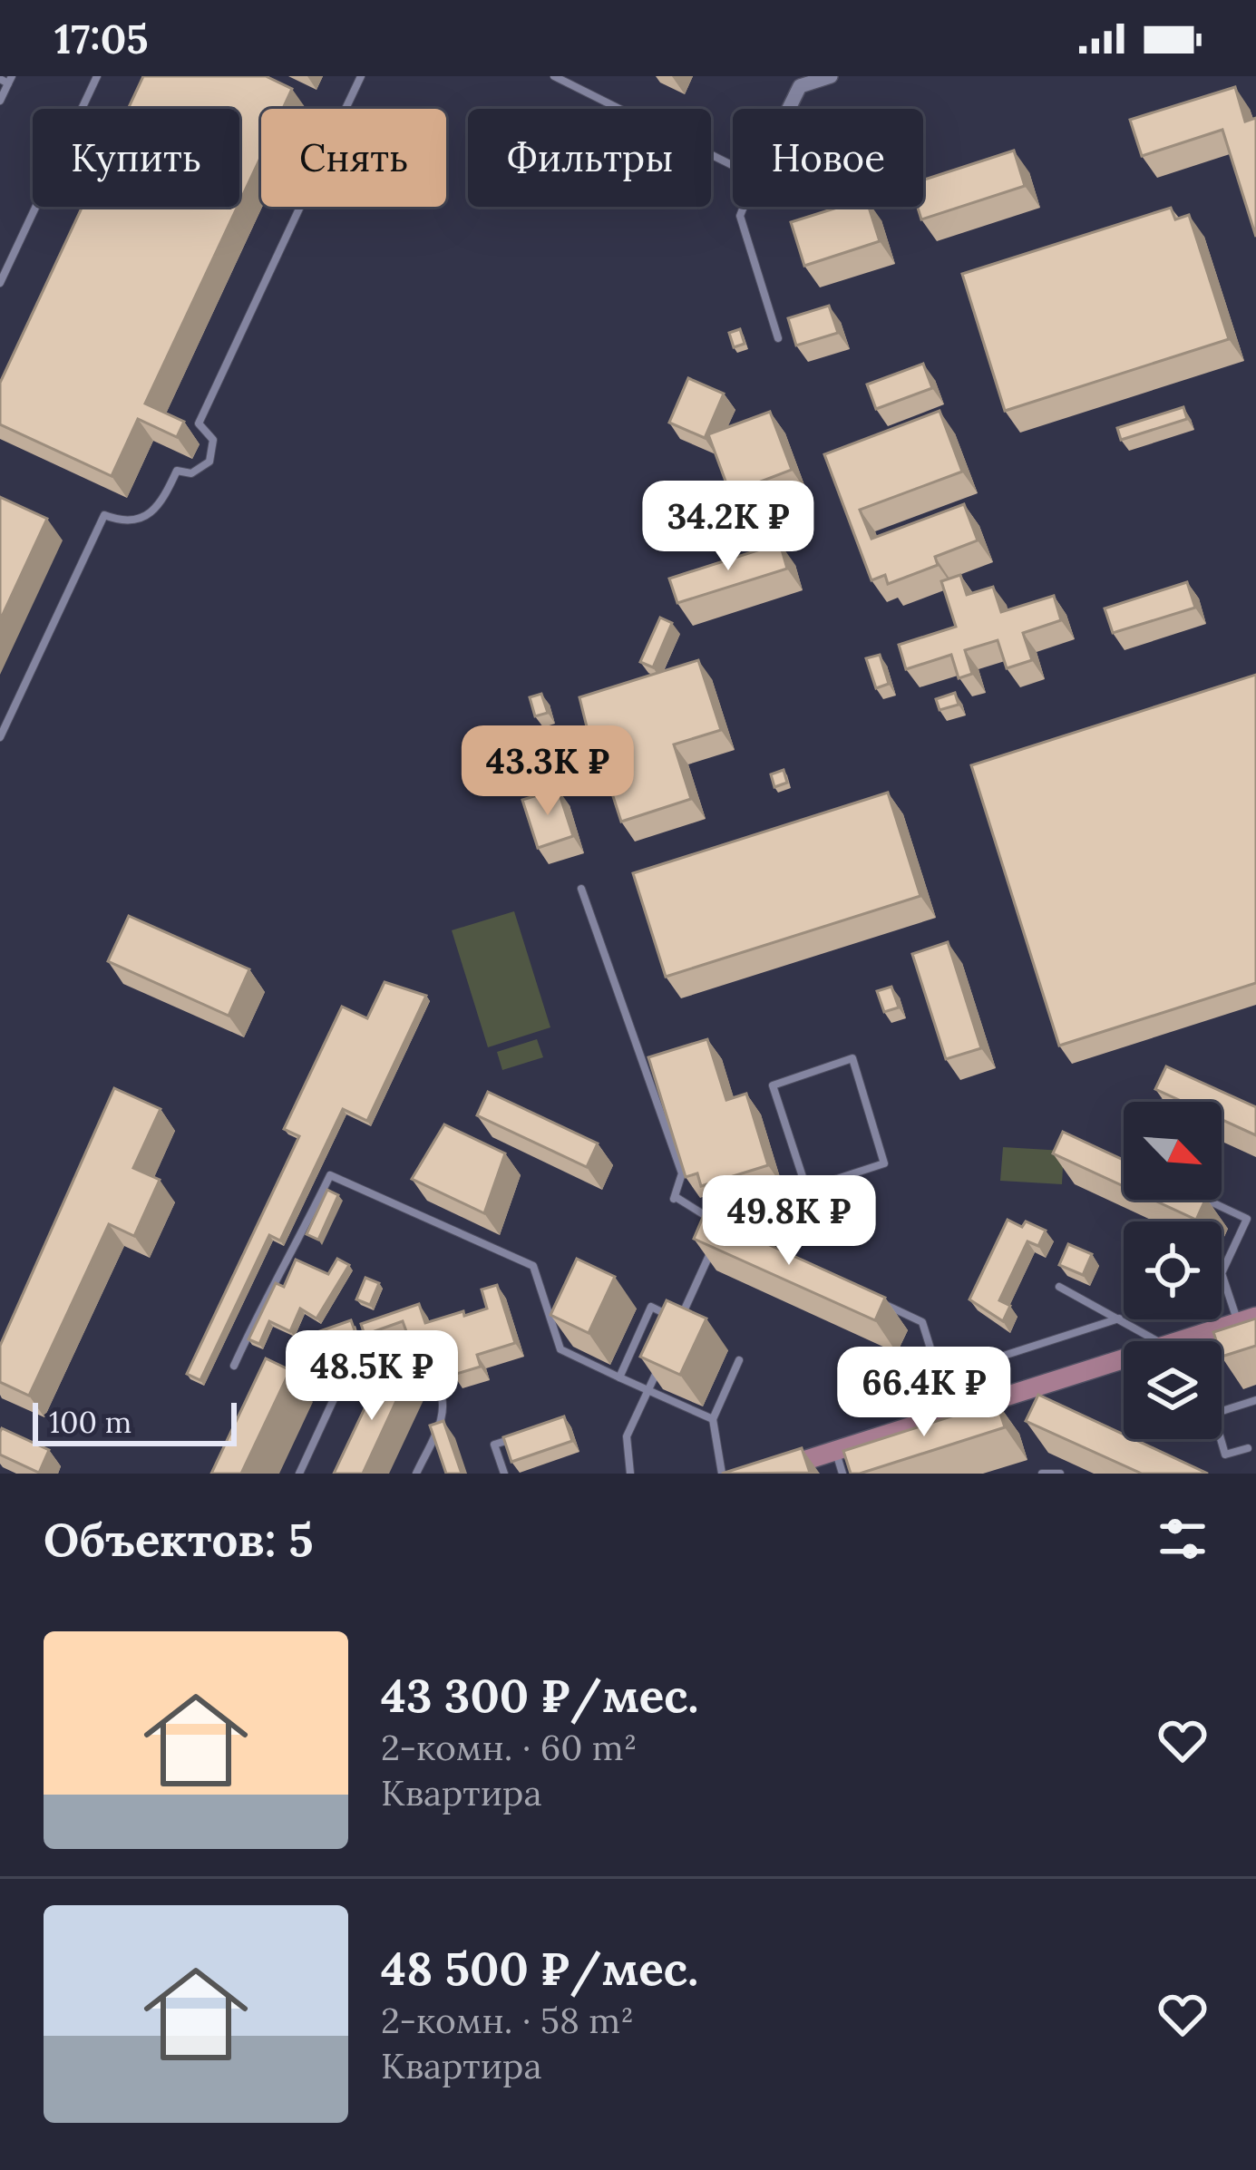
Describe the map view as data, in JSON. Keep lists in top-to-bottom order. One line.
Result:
{"scale_bar":"100 m","north":"bottom right","page":{"status":"17:05","chip":["Купить","Снять","Фильтры","Новое"],"price":["34.2K ₽","43.3K ₽","49.8K ₽","48.5K ₽","66.4K ₽"],"scale":"100 m","heading":"Объектов: 5","list":[{"name":"43 300 ₽/мес.","note":"2-комн. · 60 m² · Квартира"},{"name":"48 500 ₽/мес.","note":"2-комн. · 58 m² · Квартира"}]}}
